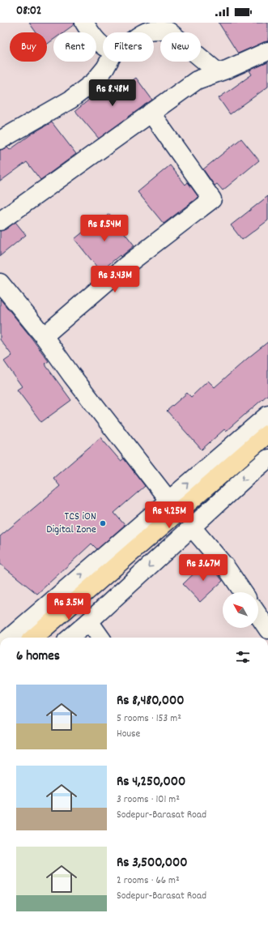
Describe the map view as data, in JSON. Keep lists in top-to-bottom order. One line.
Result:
{"places":["TCS iON Digital Zone"],"north":"top left","page":{"status":"08:02","chip":["Buy","Rent","Filters","New"],"price":["Rs 8.48M","Rs 8.54M","Rs 3.43M","Rs 4.25M","Rs 3.67M","Rs 3.5M"],"heading":"6 homes","list":[{"name":"Rs 8,480,000","note":"5 rooms · 153 m² · House"},{"name":"Rs 4,250,000","note":"3 rooms · 101 m² · Sodepur-Barasat Road"},{"name":"Rs 3,500,000","note":"2 rooms · 66 m² · Sodepur-Barasat Road"}]}}
